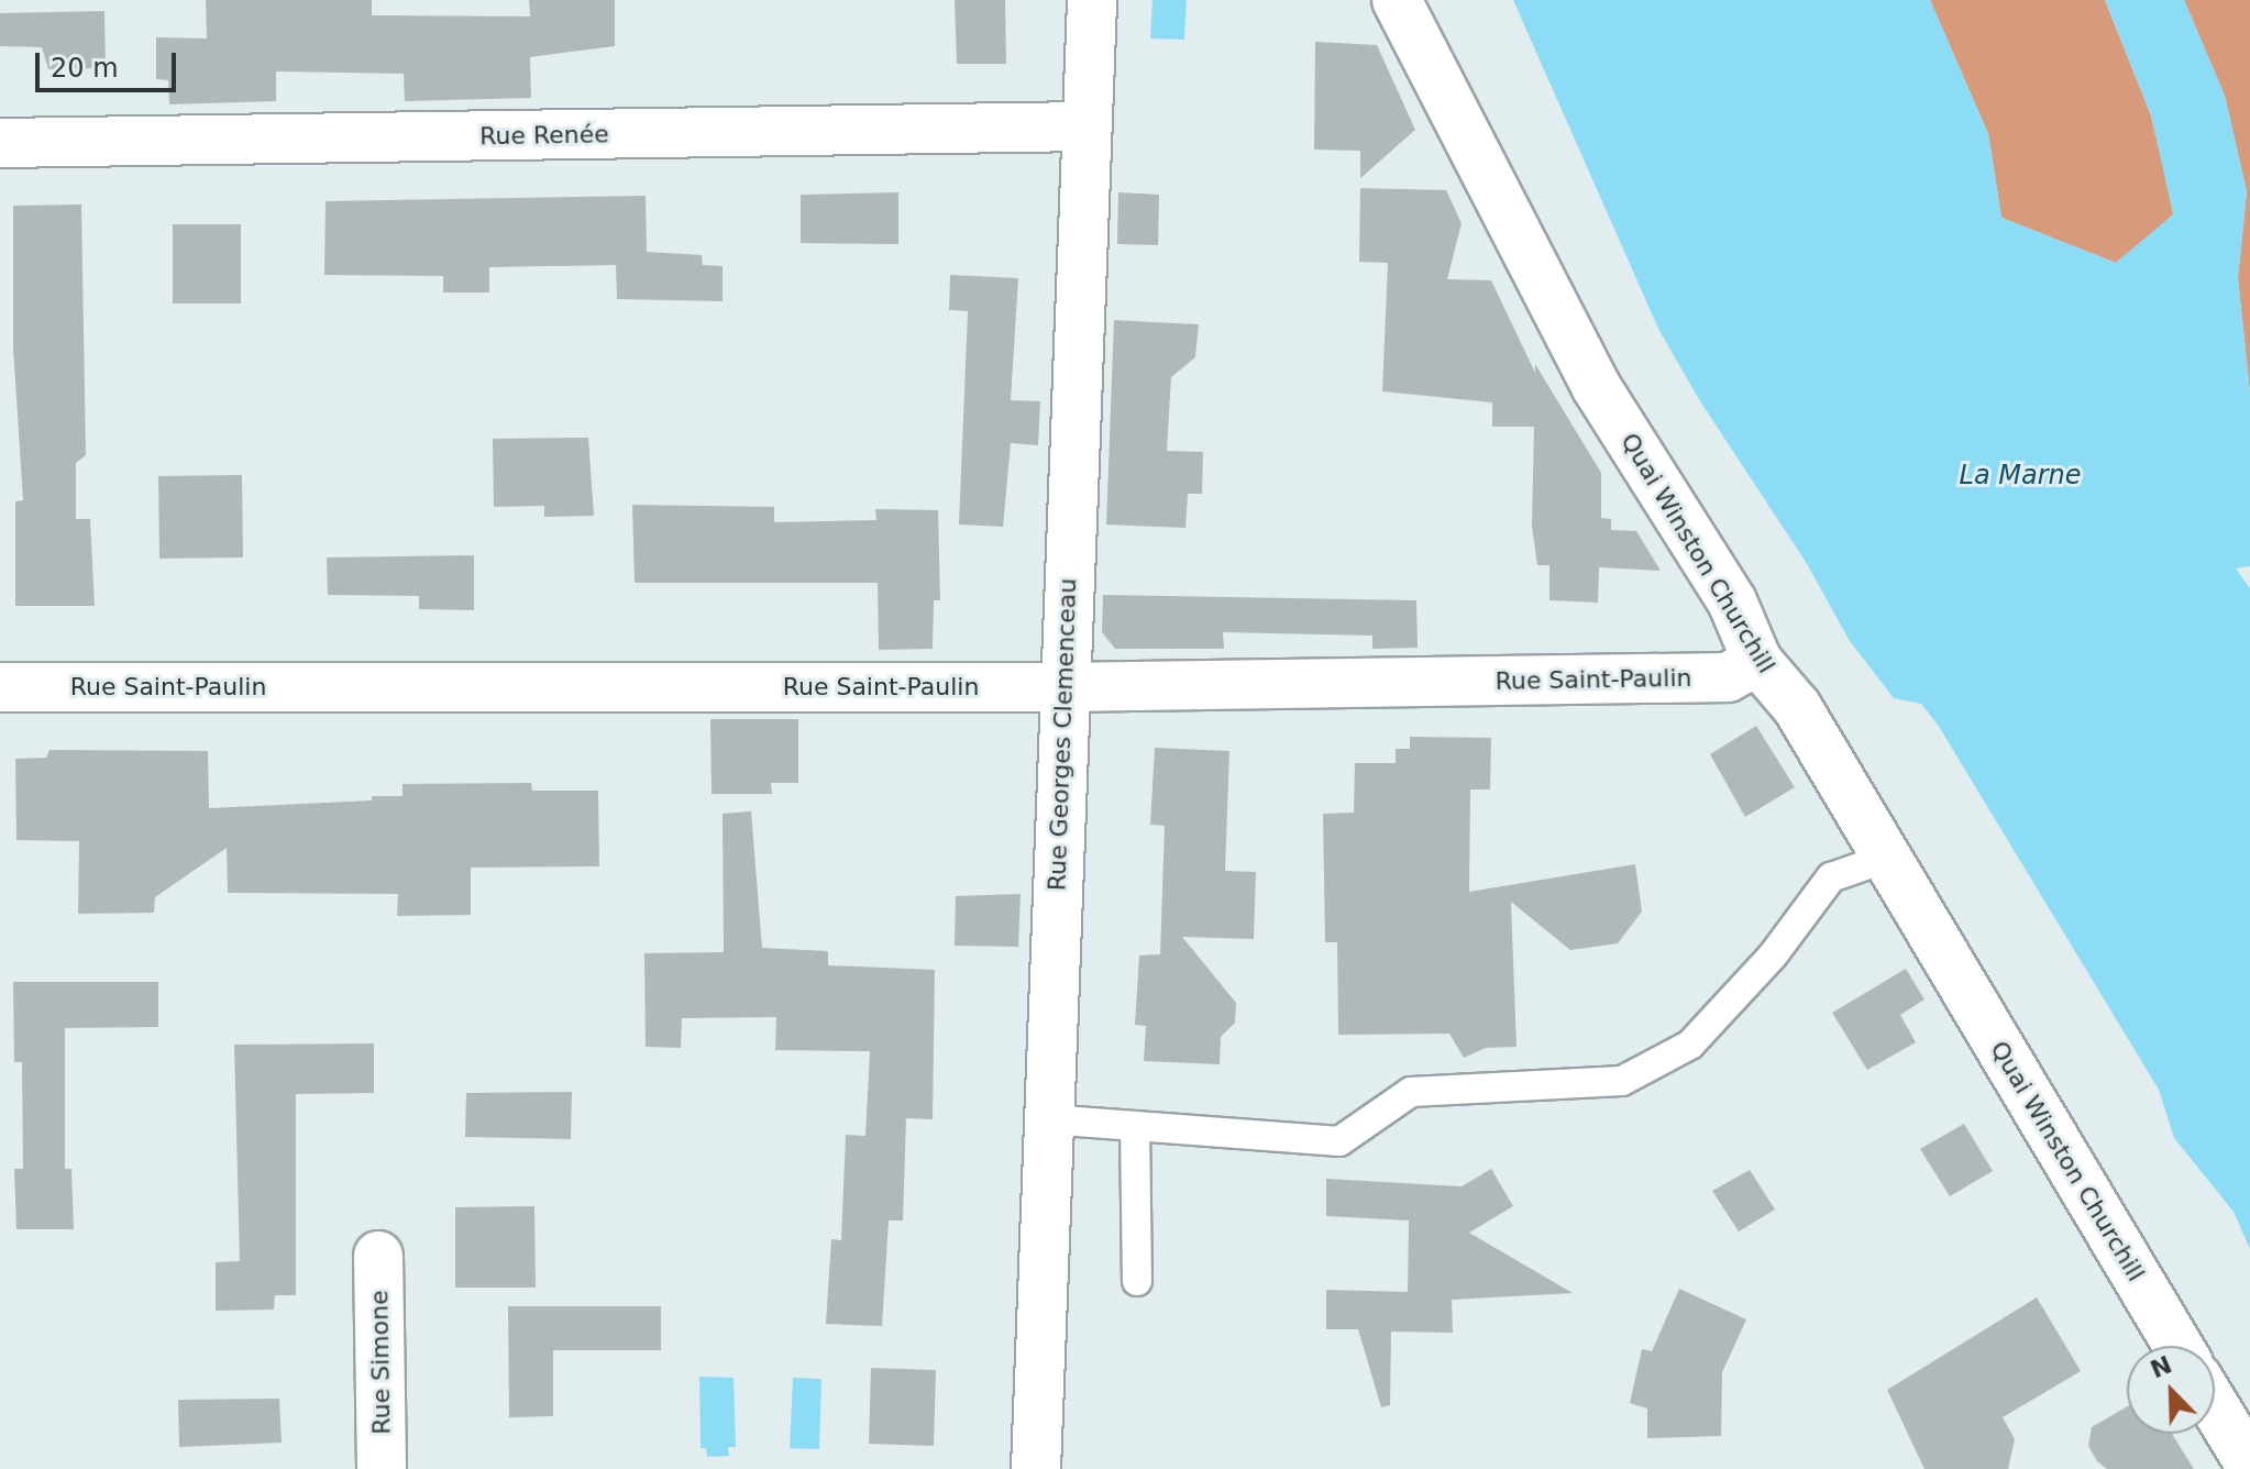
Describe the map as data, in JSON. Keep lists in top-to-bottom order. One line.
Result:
{"streets":{"street":["Rue Renée","Quai Winston Churchill","Rue Saint-Paulin","Rue Georges Clemenceau","Rue Simone"]},"crossings":[["Rue Renée","Rue Georges Clemenceau"],["Quai Winston Churchill","Rue Saint-Paulin"],["Rue Saint-Paulin","Rue Georges Clemenceau"]],"water":["La Marne"],"scale_bar":"20 m","north":"top left"}
